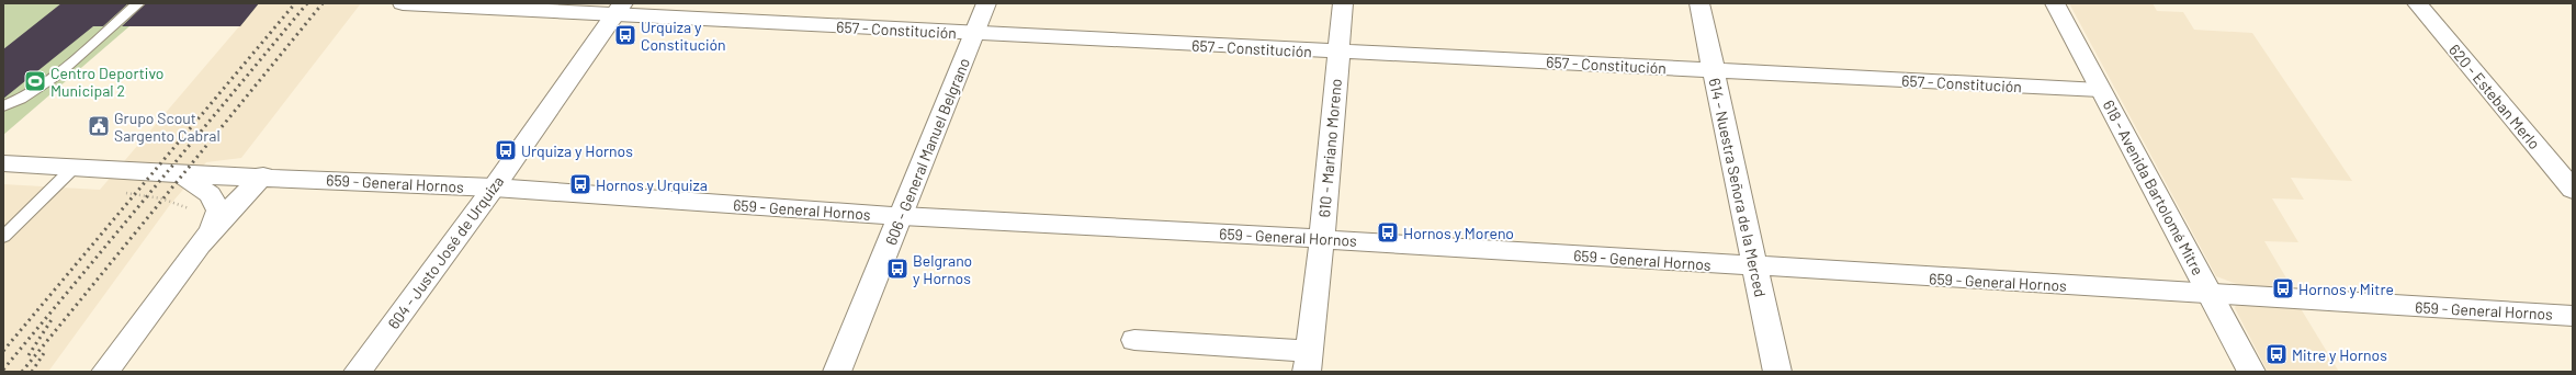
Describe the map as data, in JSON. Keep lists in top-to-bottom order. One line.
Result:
{"streets":{"street":["657 - Constitución","620 - Esteban Merlo","610 - Mariano Moreno","606 - General Manuel Belgrano","659 - General Hornos","614 - Nuestra Señora de la Merced","618 - Avenida Bartolomé Mitre","604 - Justo José de Urquiza"]},"crossings":[["657 - Constitución","610 - Mariano Moreno"],["657 - Constitución","606 - General Manuel Belgrano"],["657 - Constitución","614 - Nuestra Señora de la Merced"],["657 - Constitución","618 - Avenida Bartolomé Mitre"],["657 - Constitución","604 - Justo José de Urquiza"],["610 - Mariano Moreno","659 - General Hornos"],["606 - General Manuel Belgrano","659 - General Hornos"],["659 - General Hornos","614 - Nuestra Señora de la Merced"],["659 - General Hornos","618 - Avenida Bartolomé Mitre"],["659 - General Hornos","604 - Justo José de Urquiza"]],"places":{"bus stop":["Urquiza y Constitución","Urquiza y Hornos","Hornos y Urquiza","Hornos y Moreno","Belgrano y Hornos","Hornos y Mitre","Mitre y Hornos"],"sports":["Centro Deportivo Municipal 2"],"public building":["Grupo Scout Sargento Cabral"]}}
